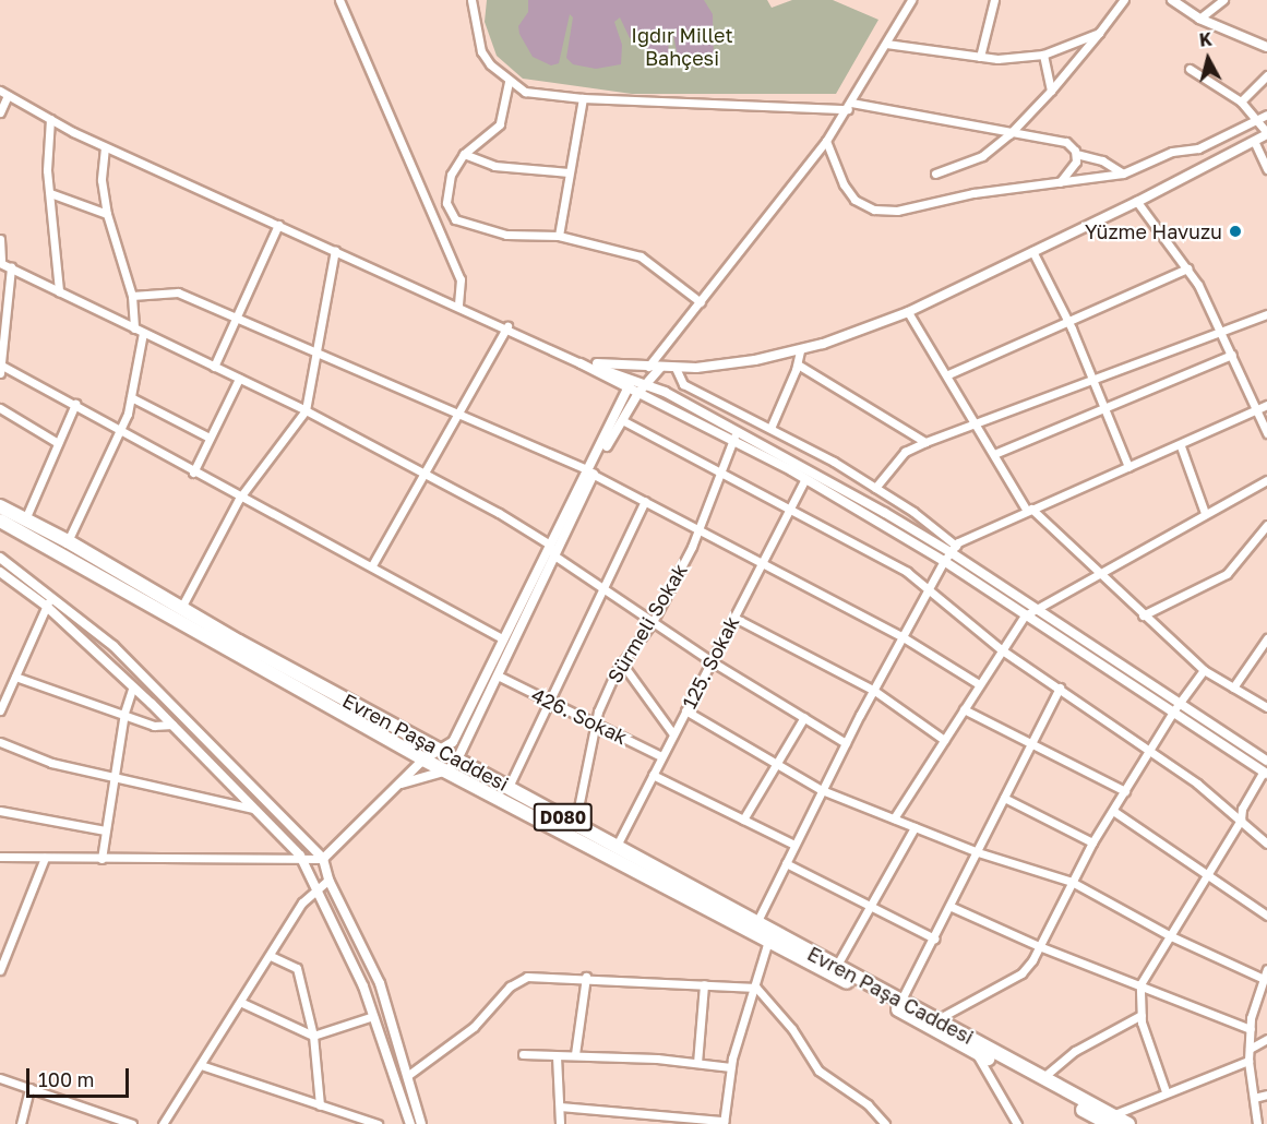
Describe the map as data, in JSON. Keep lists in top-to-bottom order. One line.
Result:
{"streets":{"highway":["Evren Paşa Caddesi","D080"],"street":["Sürmeli Sokak","125. Sokak","426. Sokak"]},"crossings":[["Sürmeli Sokak","426. Sokak"],["Sürmeli Sokak","Evren Paşa Caddesi"],["125. Sokak","426. Sokak"],["125. Sokak","Evren Paşa Caddesi"]],"parks":["Iğdır Millet Bahçesi"],"places":["Yüzme Havuzu"],"scale_bar":"100 m","north":"top"}
